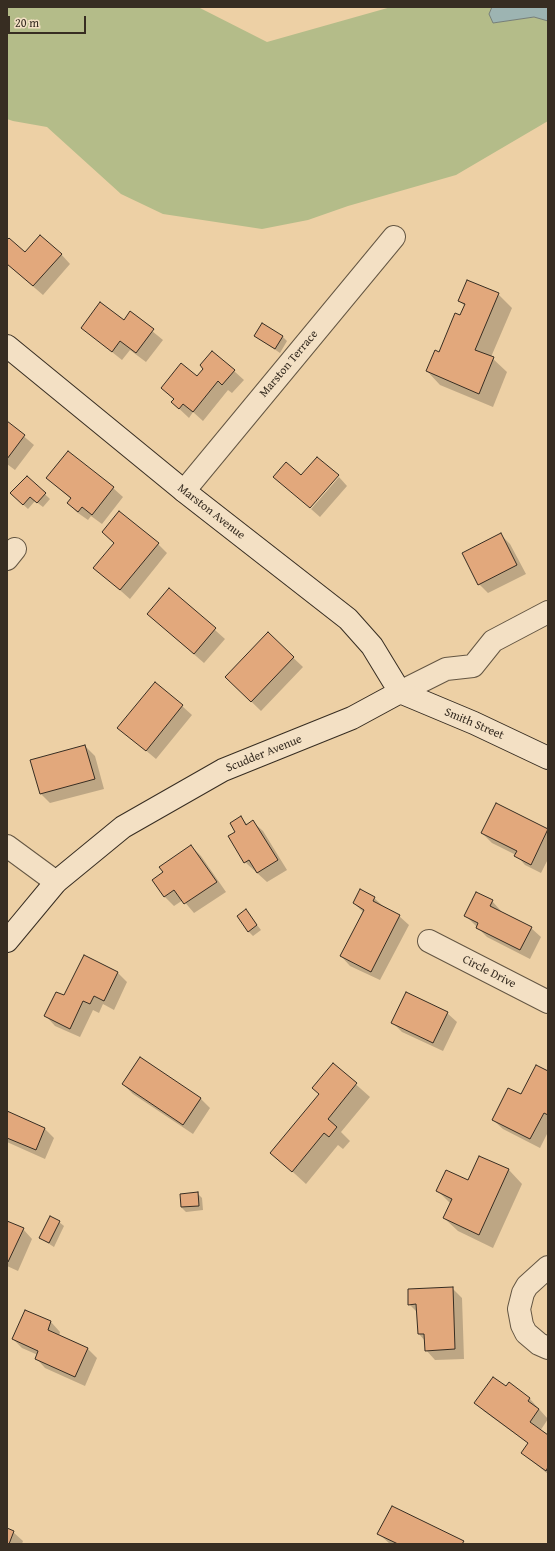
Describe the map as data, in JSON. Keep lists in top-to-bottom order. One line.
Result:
{"streets":{"main road":["Marston Terrace","Marston Avenue","Smith Street","Scudder Avenue","Circle Drive"]},"crossings":[["Marston Terrace","Marston Avenue"],["Marston Avenue","Smith Street"],["Marston Avenue","Scudder Avenue"],["Smith Street","Scudder Avenue"]],"scale_bar":"20 m"}
